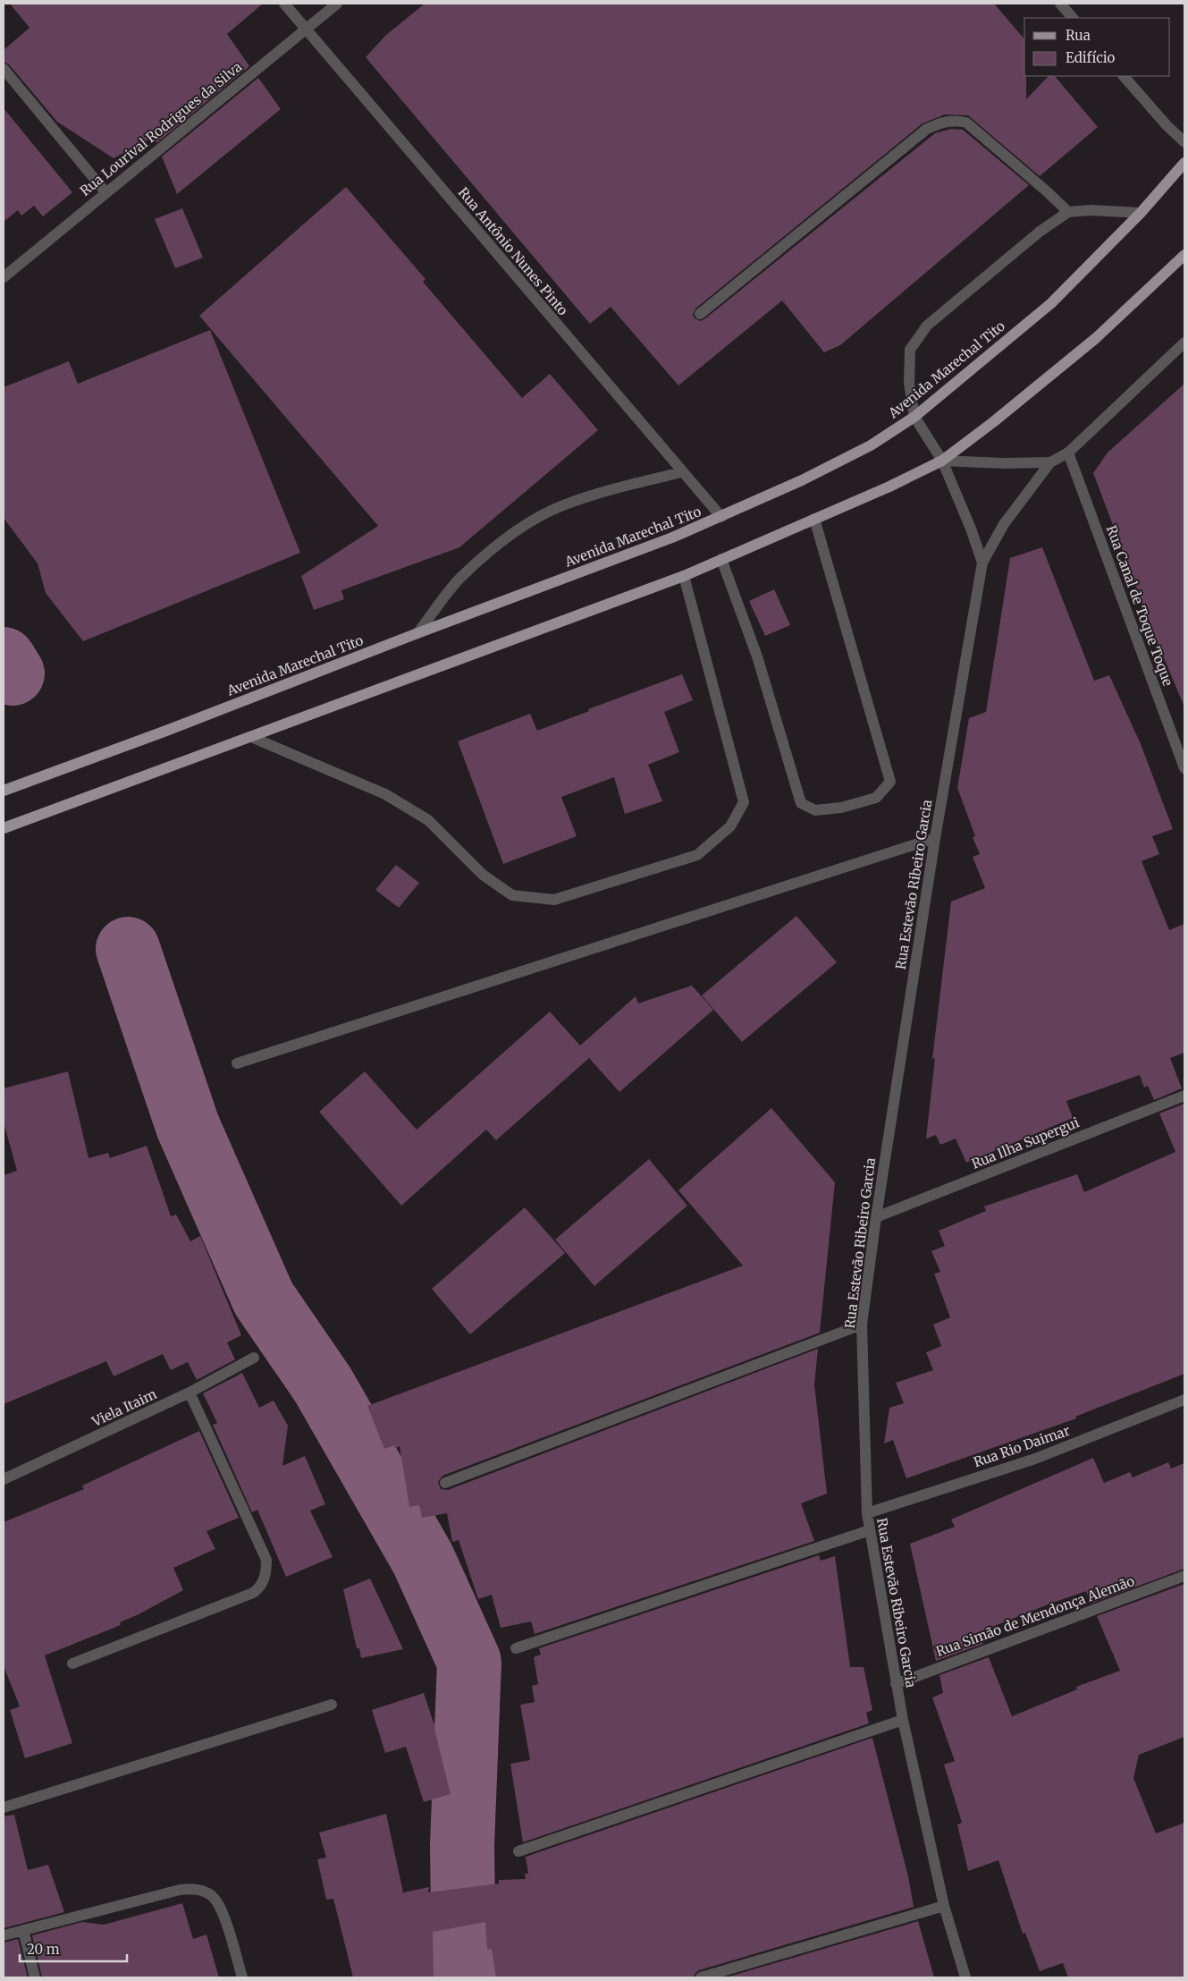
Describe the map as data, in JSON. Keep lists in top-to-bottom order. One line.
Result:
{"streets":{"main road":["Avenida Marechal Tito"],"street":["Rua Lourival Rodrigues da Silva","Rua Antônio Nunes Pinto","Rua Canal de Toque Toque","Rua Estevão Ribeiro Garcia","Rua Ilha Supergui","Viela Itaim","Rua Rio Daimar","Rua Simão de Mendonça Alemão"]},"crossings":[["Rua Lourival Rodrigues da Silva","Rua Antônio Nunes Pinto"],["Rua Antônio Nunes Pinto","Avenida Marechal Tito"],["Avenida Marechal Tito","Rua Estevão Ribeiro Garcia"],["Rua Estevão Ribeiro Garcia","Rua Ilha Supergui"],["Rua Estevão Ribeiro Garcia","Rua Rio Daimar"],["Rua Estevão Ribeiro Garcia","Rua Simão de Mendonça Alemão"]],"legend":["Rua","Edifício"],"scale_bar":"20 m"}
